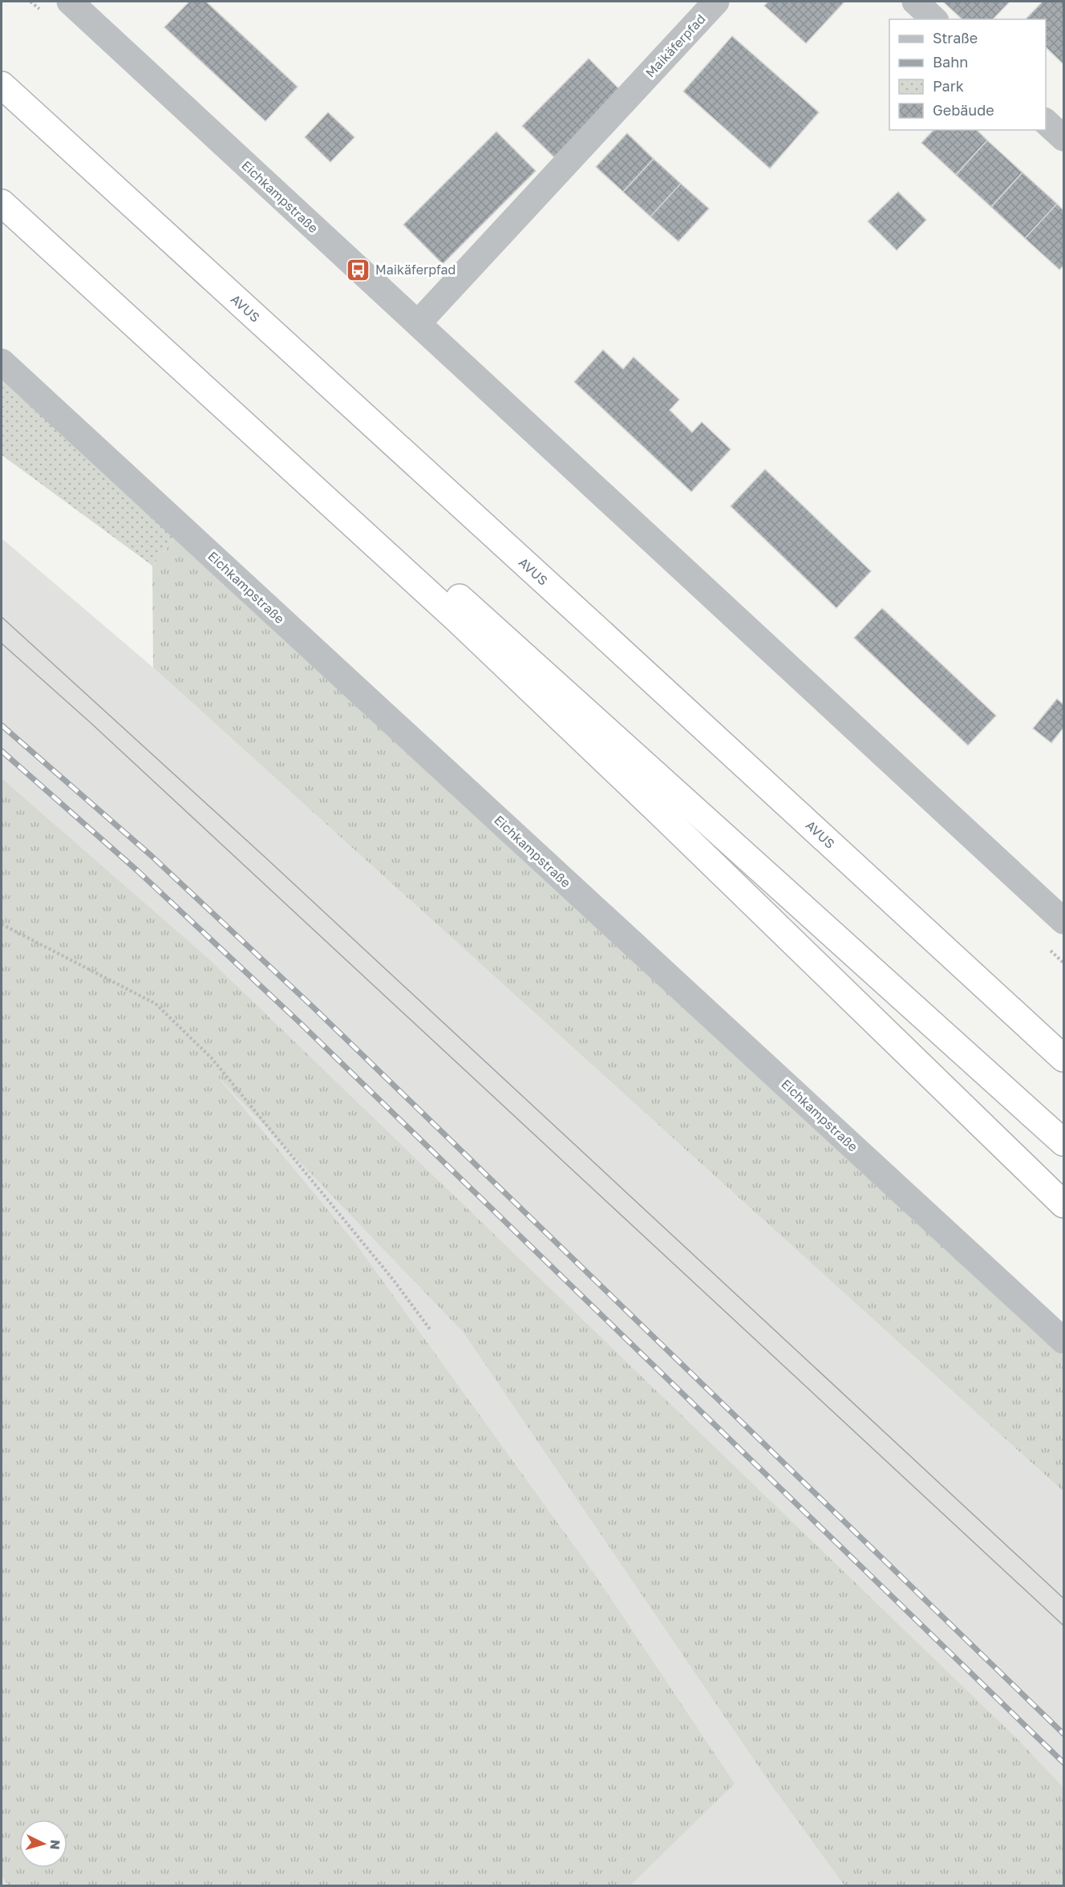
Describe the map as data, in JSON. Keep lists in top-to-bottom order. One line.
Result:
{"streets":{"highway":["AVUS"],"street":["Maikäferpfad","Eichkampstraße"]},"crossings":[["Maikäferpfad","Eichkampstraße"]],"places":{"bus stop":["Maikäferpfad"]},"legend":["Straße","Bahn","Park","Gebäude"],"north":"right"}
